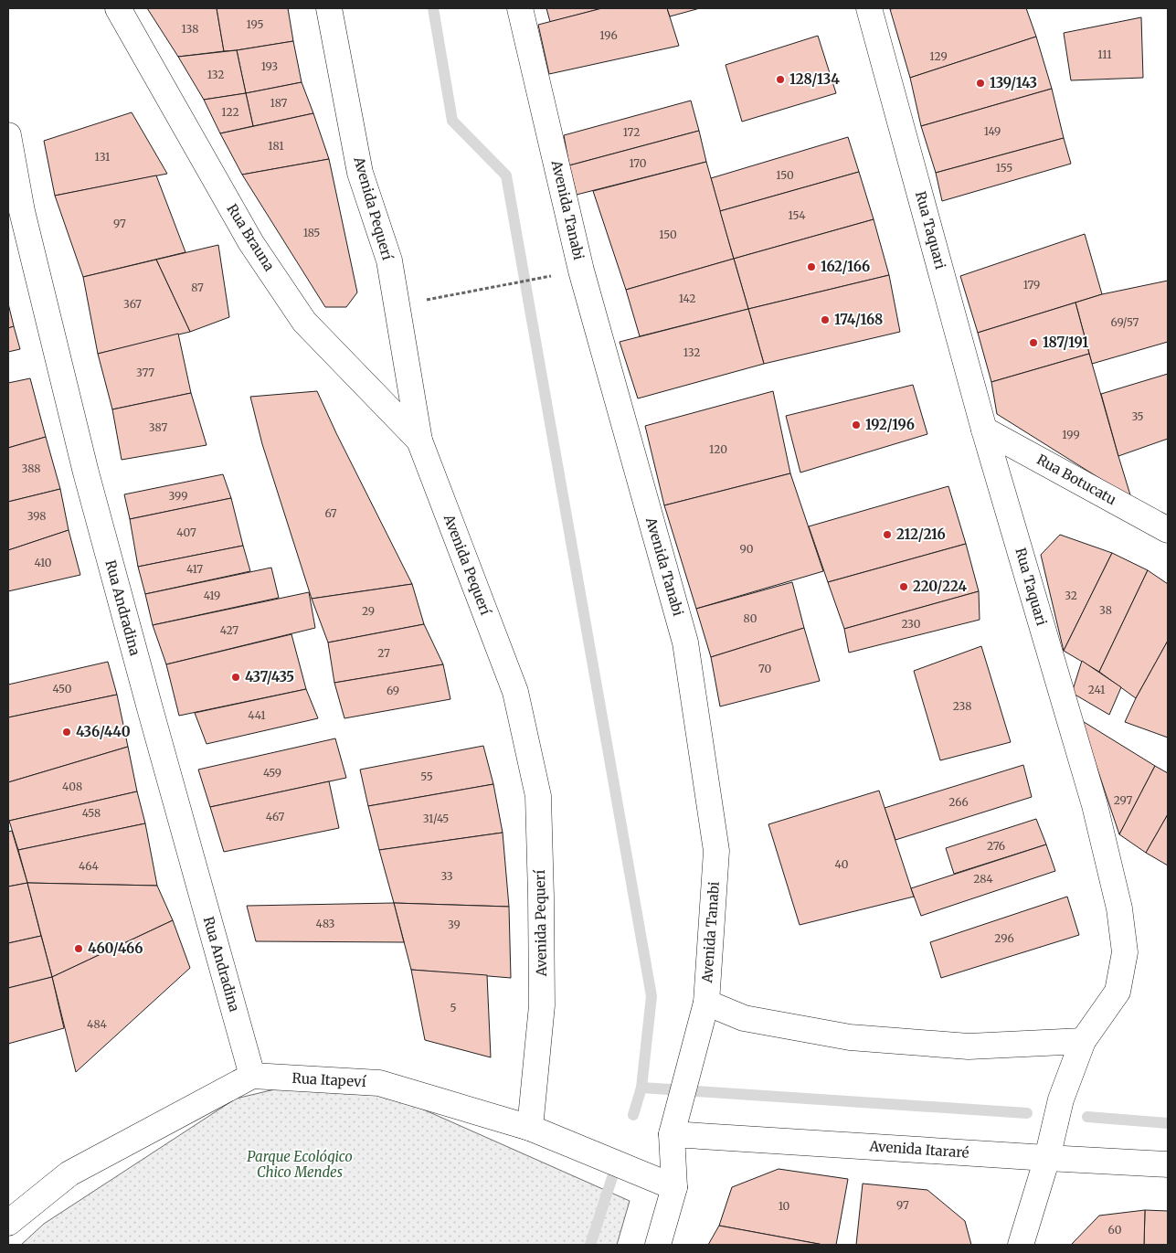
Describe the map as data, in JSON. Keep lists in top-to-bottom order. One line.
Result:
{"streets":{"street":["Avenida Pequerí","Avenida Tanabi","Rua Taquari","Rua Brauna","Rua Botucatu","Rua Andradina","Rua Itapeví","Avenida Itararé"]},"crossings":[["Avenida Pequerí","Rua Brauna"],["Avenida Pequerí","Rua Itapeví"],["Avenida Tanabi","Rua Itapeví"],["Avenida Tanabi","Avenida Itararé"],["Rua Taquari","Rua Botucatu"],["Rua Taquari","Avenida Itararé"],["Rua Andradina","Rua Itapeví"]],"parks":["Parque Ecológico Chico Mendes"],"places":["128/134","139/143","162/166","174/168","187/191","192/196","212/216","220/224","437/435","436/440","460/466"],"house_numbers":["195","138","196","111","129","193","132","187","122","149","172","181","131","170","155","150","154","97","185","150","179","87","142","367","69/57","132","377","35","387","199","120","388","399","67","398","407","90","410","417","419","32","38","29","80","230","427","27","70","450","241","69","238","441","459","55","408","297","266","458","467","31/45","276","40","464","33","284","483","39","296","5","484","97","10","60"]}
